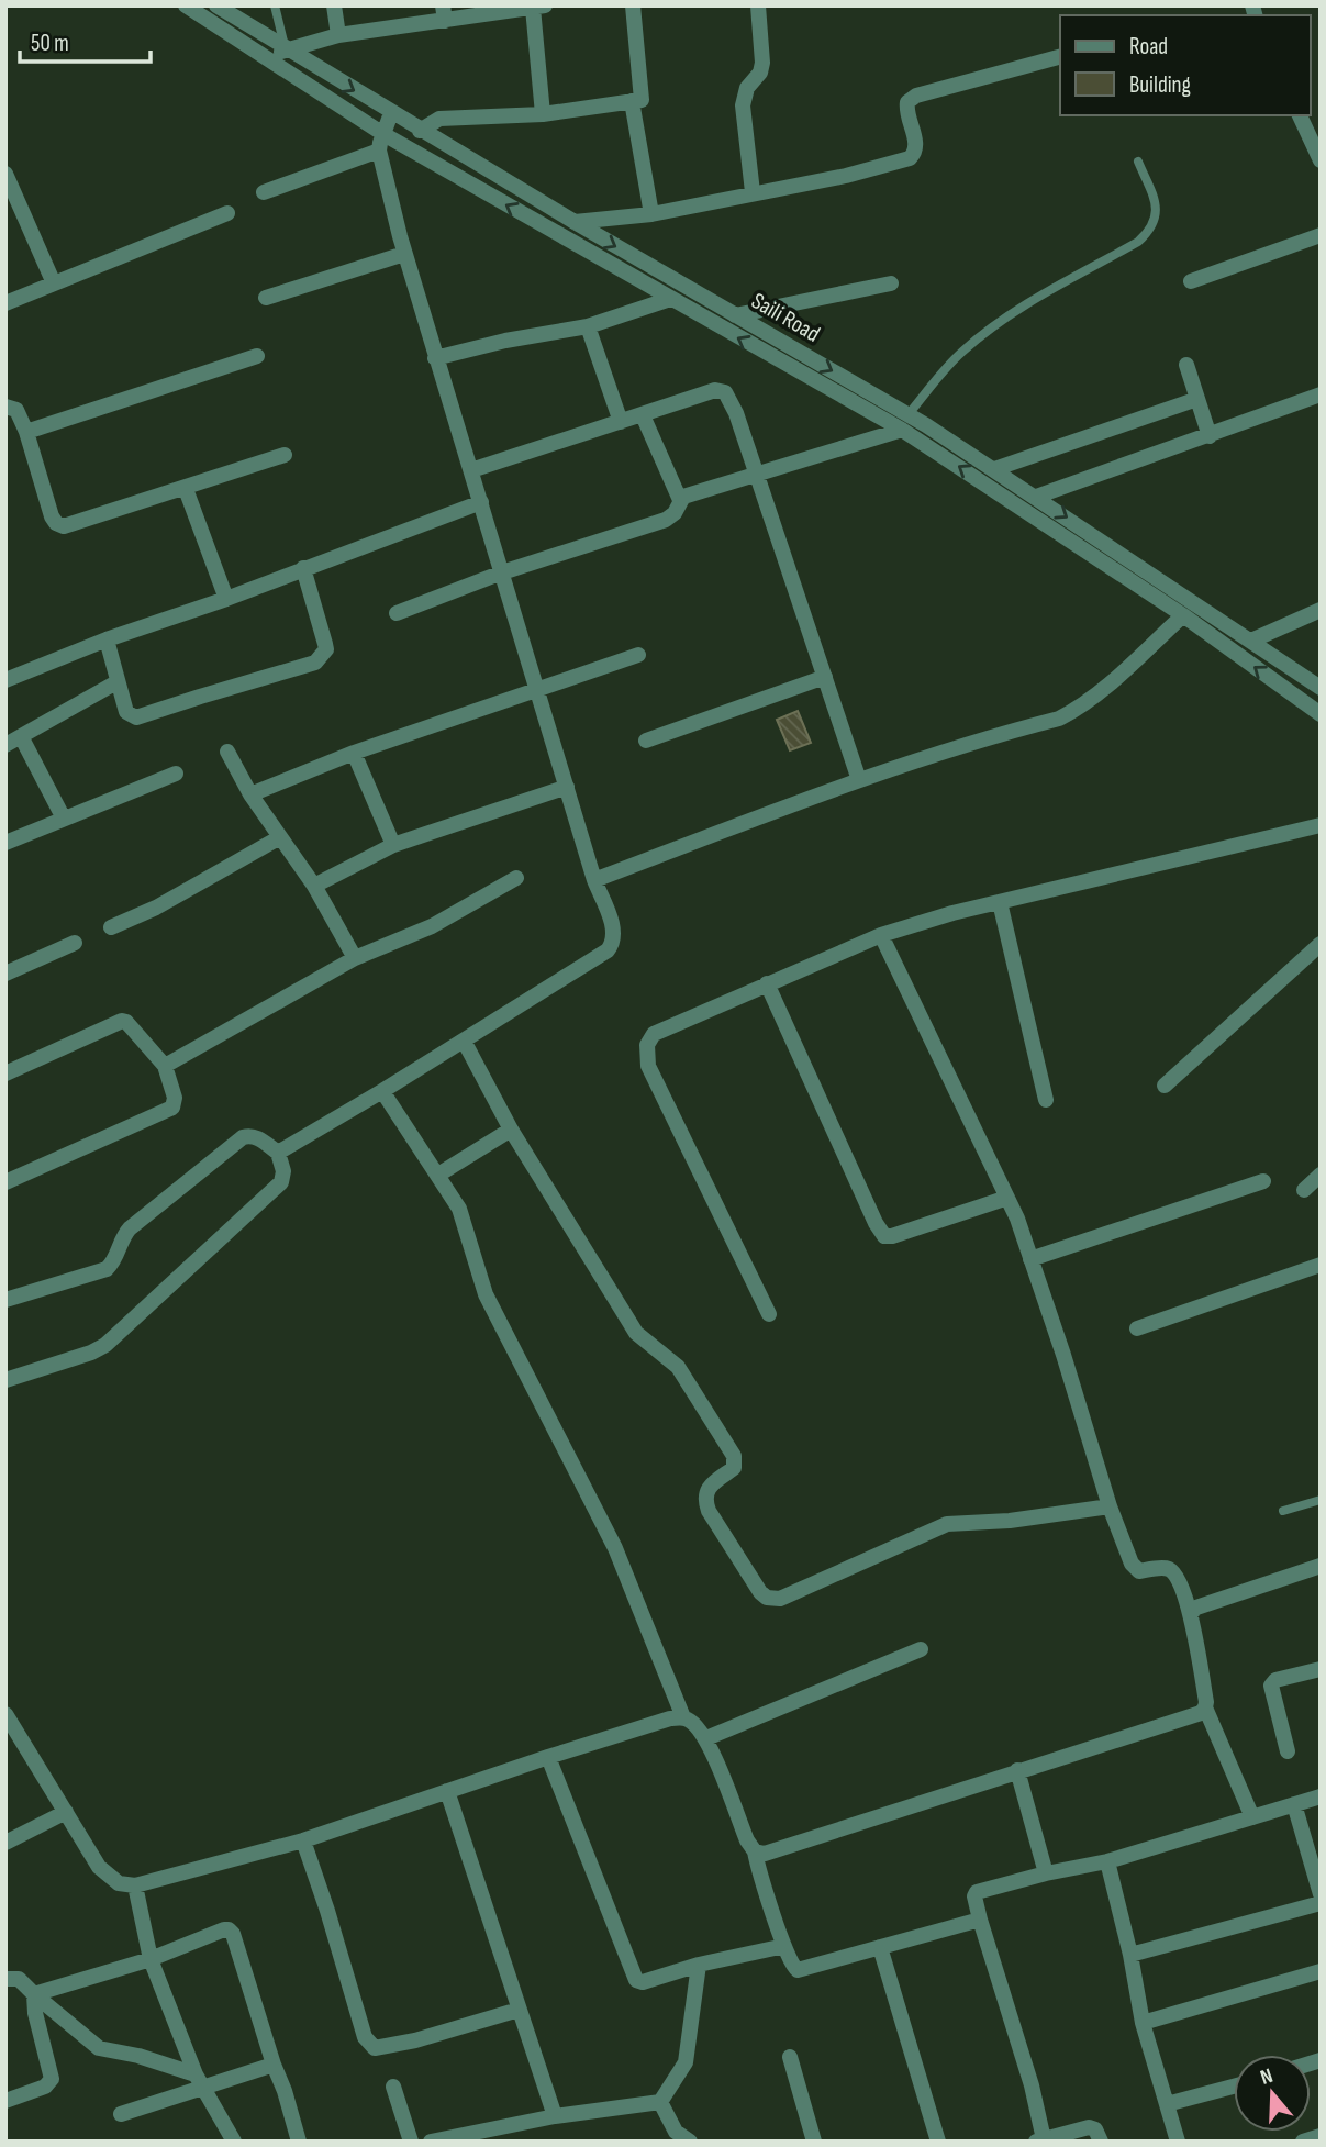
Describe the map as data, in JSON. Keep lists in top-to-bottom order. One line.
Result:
{"streets":{"street":["Saili Road"]},"legend":["Road","Building"],"scale_bar":"50 m","north":"top"}
